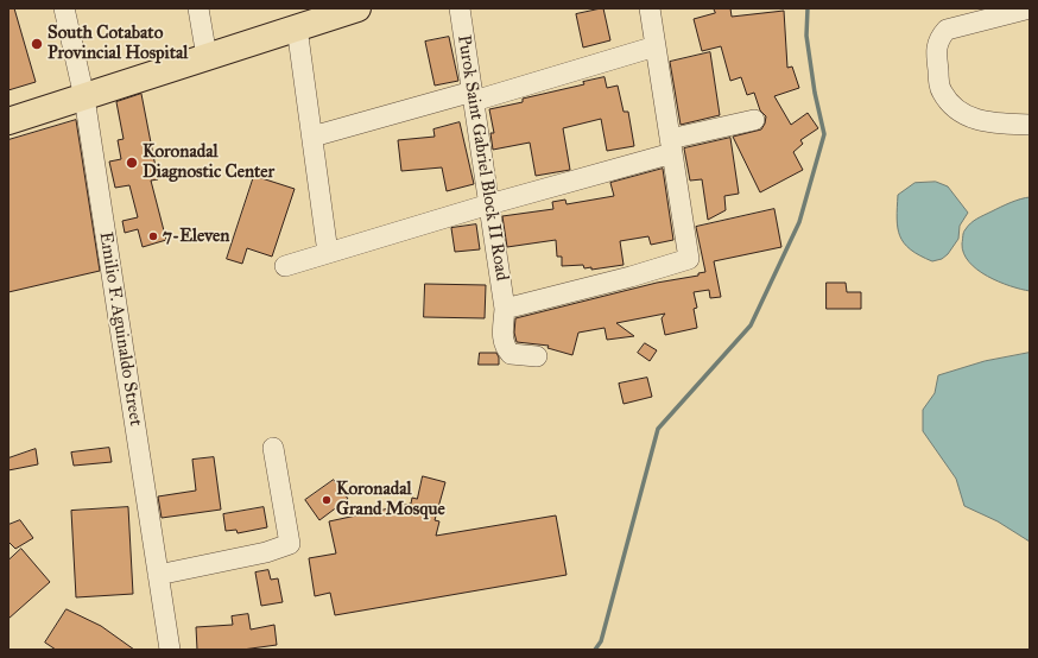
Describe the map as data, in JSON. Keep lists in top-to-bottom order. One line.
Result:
{"streets":{"street":["Purok Saint Gabriel Block II Road","Emilio F. Aguinaldo Street"]},"places":["South Cotabato Provincial Hospital","Koronadal Diagnostic Center","7-Eleven","Koronadal Grand Mosque"]}
